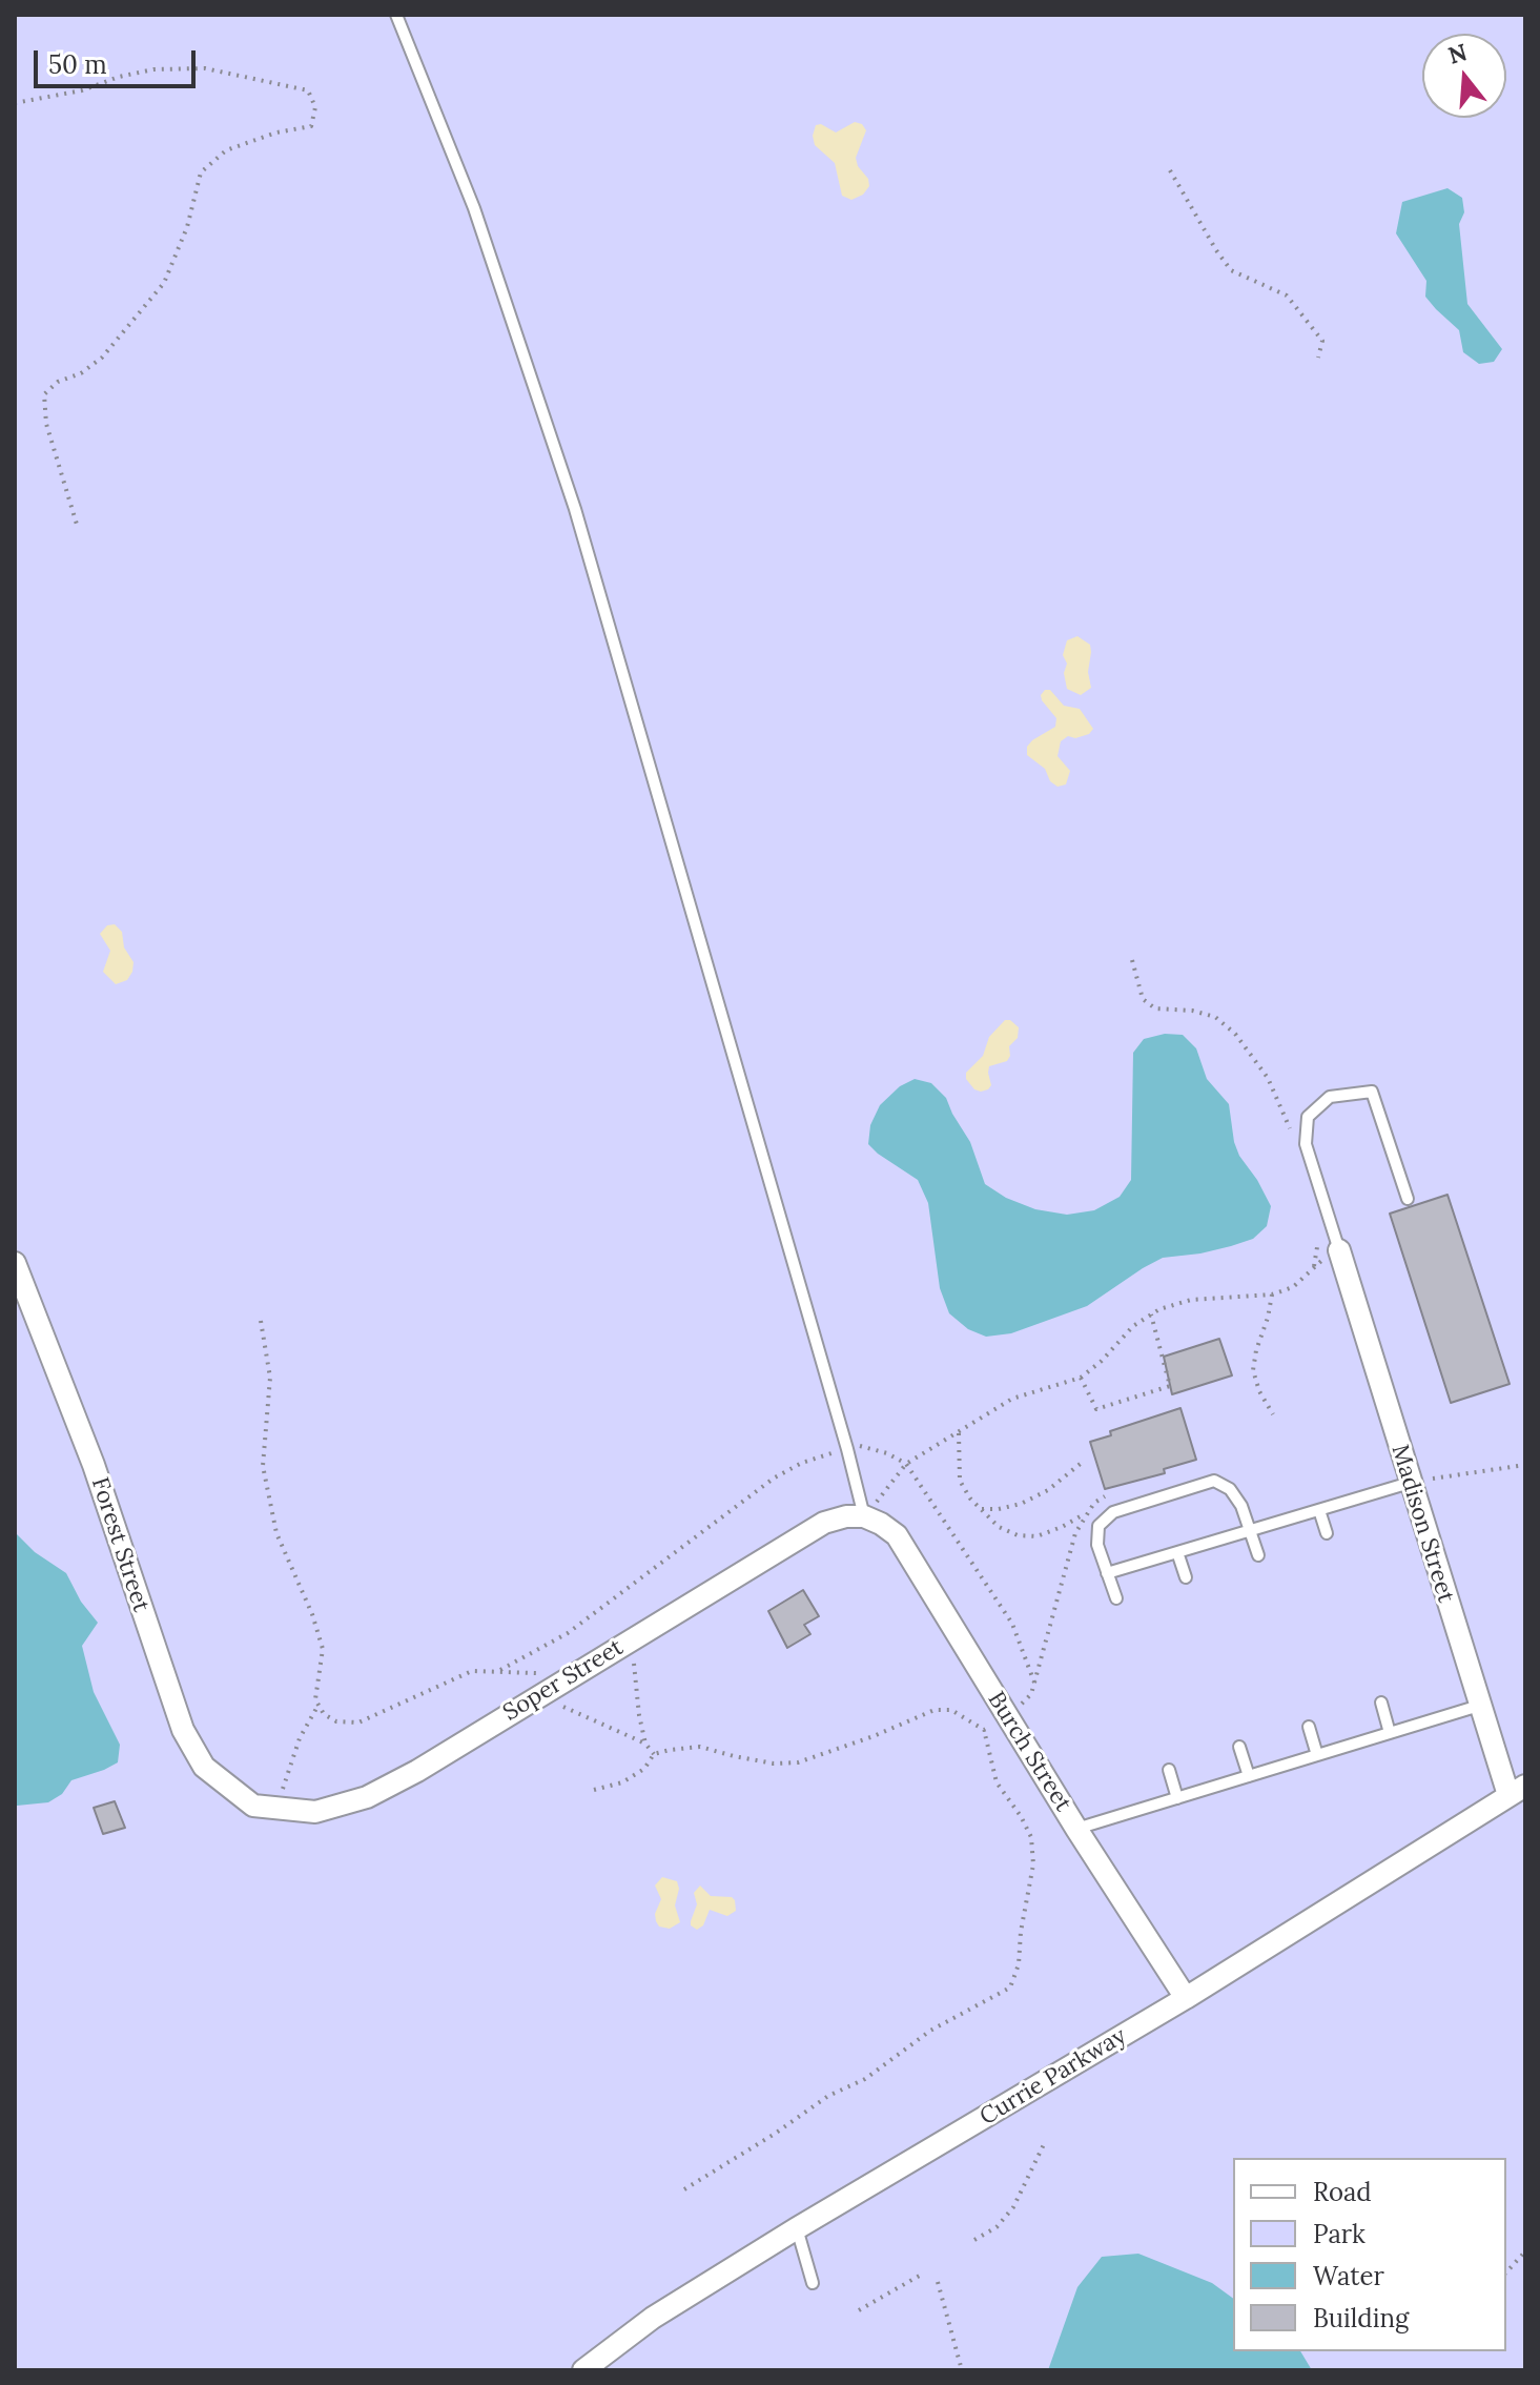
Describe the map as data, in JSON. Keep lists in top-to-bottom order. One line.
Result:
{"streets":{"street":["Madison Street","Forest Street","Soper Street","Burch Street","Currie Parkway"]},"crossings":[["Madison Street","Currie Parkway"],["Forest Street","Soper Street"],["Soper Street","Burch Street"],["Burch Street","Currie Parkway"]],"legend":["Road","Park","Water","Building"],"scale_bar":"50 m","north":"top"}
